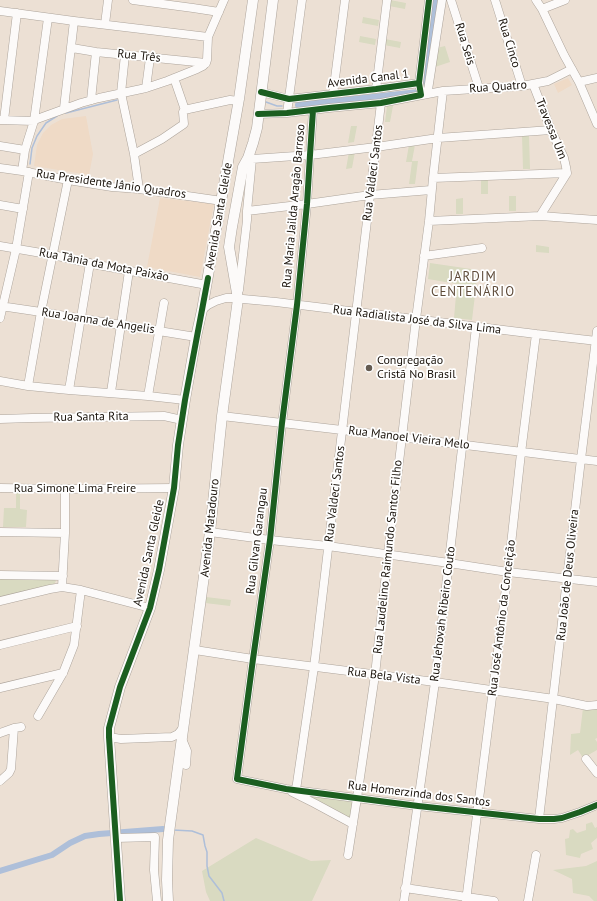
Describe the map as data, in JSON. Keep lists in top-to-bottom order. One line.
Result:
{"streets":{"main road":["Avenida Santa Gleide","Avenida Matadouro"],"street":["Rua Cinco","Rua Seis","Rua Três","Avenida Canal 1","Rua Quatro","Travessa Um","Rua Valdeci Santos","Rua Presidente Jânio Quadros","Rua Maria Jailda Aragão Barroso","Rua Tânia da Mota Paixão","Rua Radialista José da Silva Lima","Rua Joanna de Angelis","Rua Santa Rita","Rua Manoel Vieira Melo","Rua Simone Lima Freire","Rua Gilvan Garangau","Rua Laudelino Raimundo Santos Filho","Rua João de Deus Oliveira","Rua Jehovah Ribeiro Couto","Rua José Antônio da Conceição","Rua Bela Vista","Rua Homerzinda dos Santos"]},"crossings":[["Rua Cinco","Rua Quatro"],["Rua Seis","Rua Quatro"],["Avenida Canal 1","Avenida Santa Gleide"],["Rua Quatro","Travessa Um"],["Rua Quatro","Rua Valdeci Santos"],["Rua Quatro","Rua Maria Jailda Aragão Barroso"],["Rua Quatro","Avenida Santa Gleide"],["Rua Quatro","Rua Laudelino Raimundo Santos Filho"],["Rua Valdeci Santos","Rua Radialista José da Silva Lima"],["Rua Valdeci Santos","Rua Manoel Vieira Melo"],["Rua Valdeci Santos","Rua Bela Vista"],["Rua Valdeci Santos","Rua Homerzinda dos Santos"],["Rua Presidente Jânio Quadros","Avenida Santa Gleide"],["Rua Maria Jailda Aragão Barroso","Rua Radialista José da Silva Lima"],["Rua Maria Jailda Aragão Barroso","Rua Gilvan Garangau"],["Avenida Santa Gleide","Rua Tânia da Mota Paixão"],["Avenida Santa Gleide","Rua Radialista José da Silva Lima"],["Avenida Santa Gleide","Rua Joanna de Angelis"],["Avenida Santa Gleide","Rua Santa Rita"],["Avenida Santa Gleide","Rua Simone Lima Freire"],["Avenida Santa Gleide","Avenida Matadouro"],["Rua Radialista José da Silva Lima","Avenida Matadouro"],["Rua Radialista José da Silva Lima","Rua Gilvan Garangau"],["Rua Radialista José da Silva Lima","Rua Laudelino Raimundo Santos Filho"],["Rua Radialista José da Silva Lima","Rua João de Deus Oliveira"],["Rua Radialista José da Silva Lima","Rua Jehovah Ribeiro Couto"],["Rua Radialista José da Silva Lima","Rua José Antônio da Conceição"],["Rua Manoel Vieira Melo","Avenida Matadouro"],["Rua Manoel Vieira Melo","Rua Gilvan Garangau"],["Rua Manoel Vieira Melo","Rua Laudelino Raimundo Santos Filho"],["Rua Manoel Vieira Melo","Rua João de Deus Oliveira"],["Rua Manoel Vieira Melo","Rua Jehovah Ribeiro Couto"],["Rua Manoel Vieira Melo","Rua José Antônio da Conceição"],["Avenida Matadouro","Rua Bela Vista"],["Rua Gilvan Garangau","Rua Bela Vista"],["Rua Gilvan Garangau","Rua Homerzinda dos Santos"],["Rua Laudelino Raimundo Santos Filho","Rua Bela Vista"],["Rua Laudelino Raimundo Santos Filho","Rua Homerzinda dos Santos"],["Rua João de Deus Oliveira","Rua Bela Vista"],["Rua João de Deus Oliveira","Rua Homerzinda dos Santos"],["Rua Jehovah Ribeiro Couto","Rua Bela Vista"],["Rua Jehovah Ribeiro Couto","Rua Homerzinda dos Santos"],["Rua José Antônio da Conceição","Rua Bela Vista"],["Rua José Antônio da Conceição","Rua Homerzinda dos Santos"]],"districts":["JARDIM CENTENÁRIO"],"places":["Congregação Cristã No Brasil"]}
